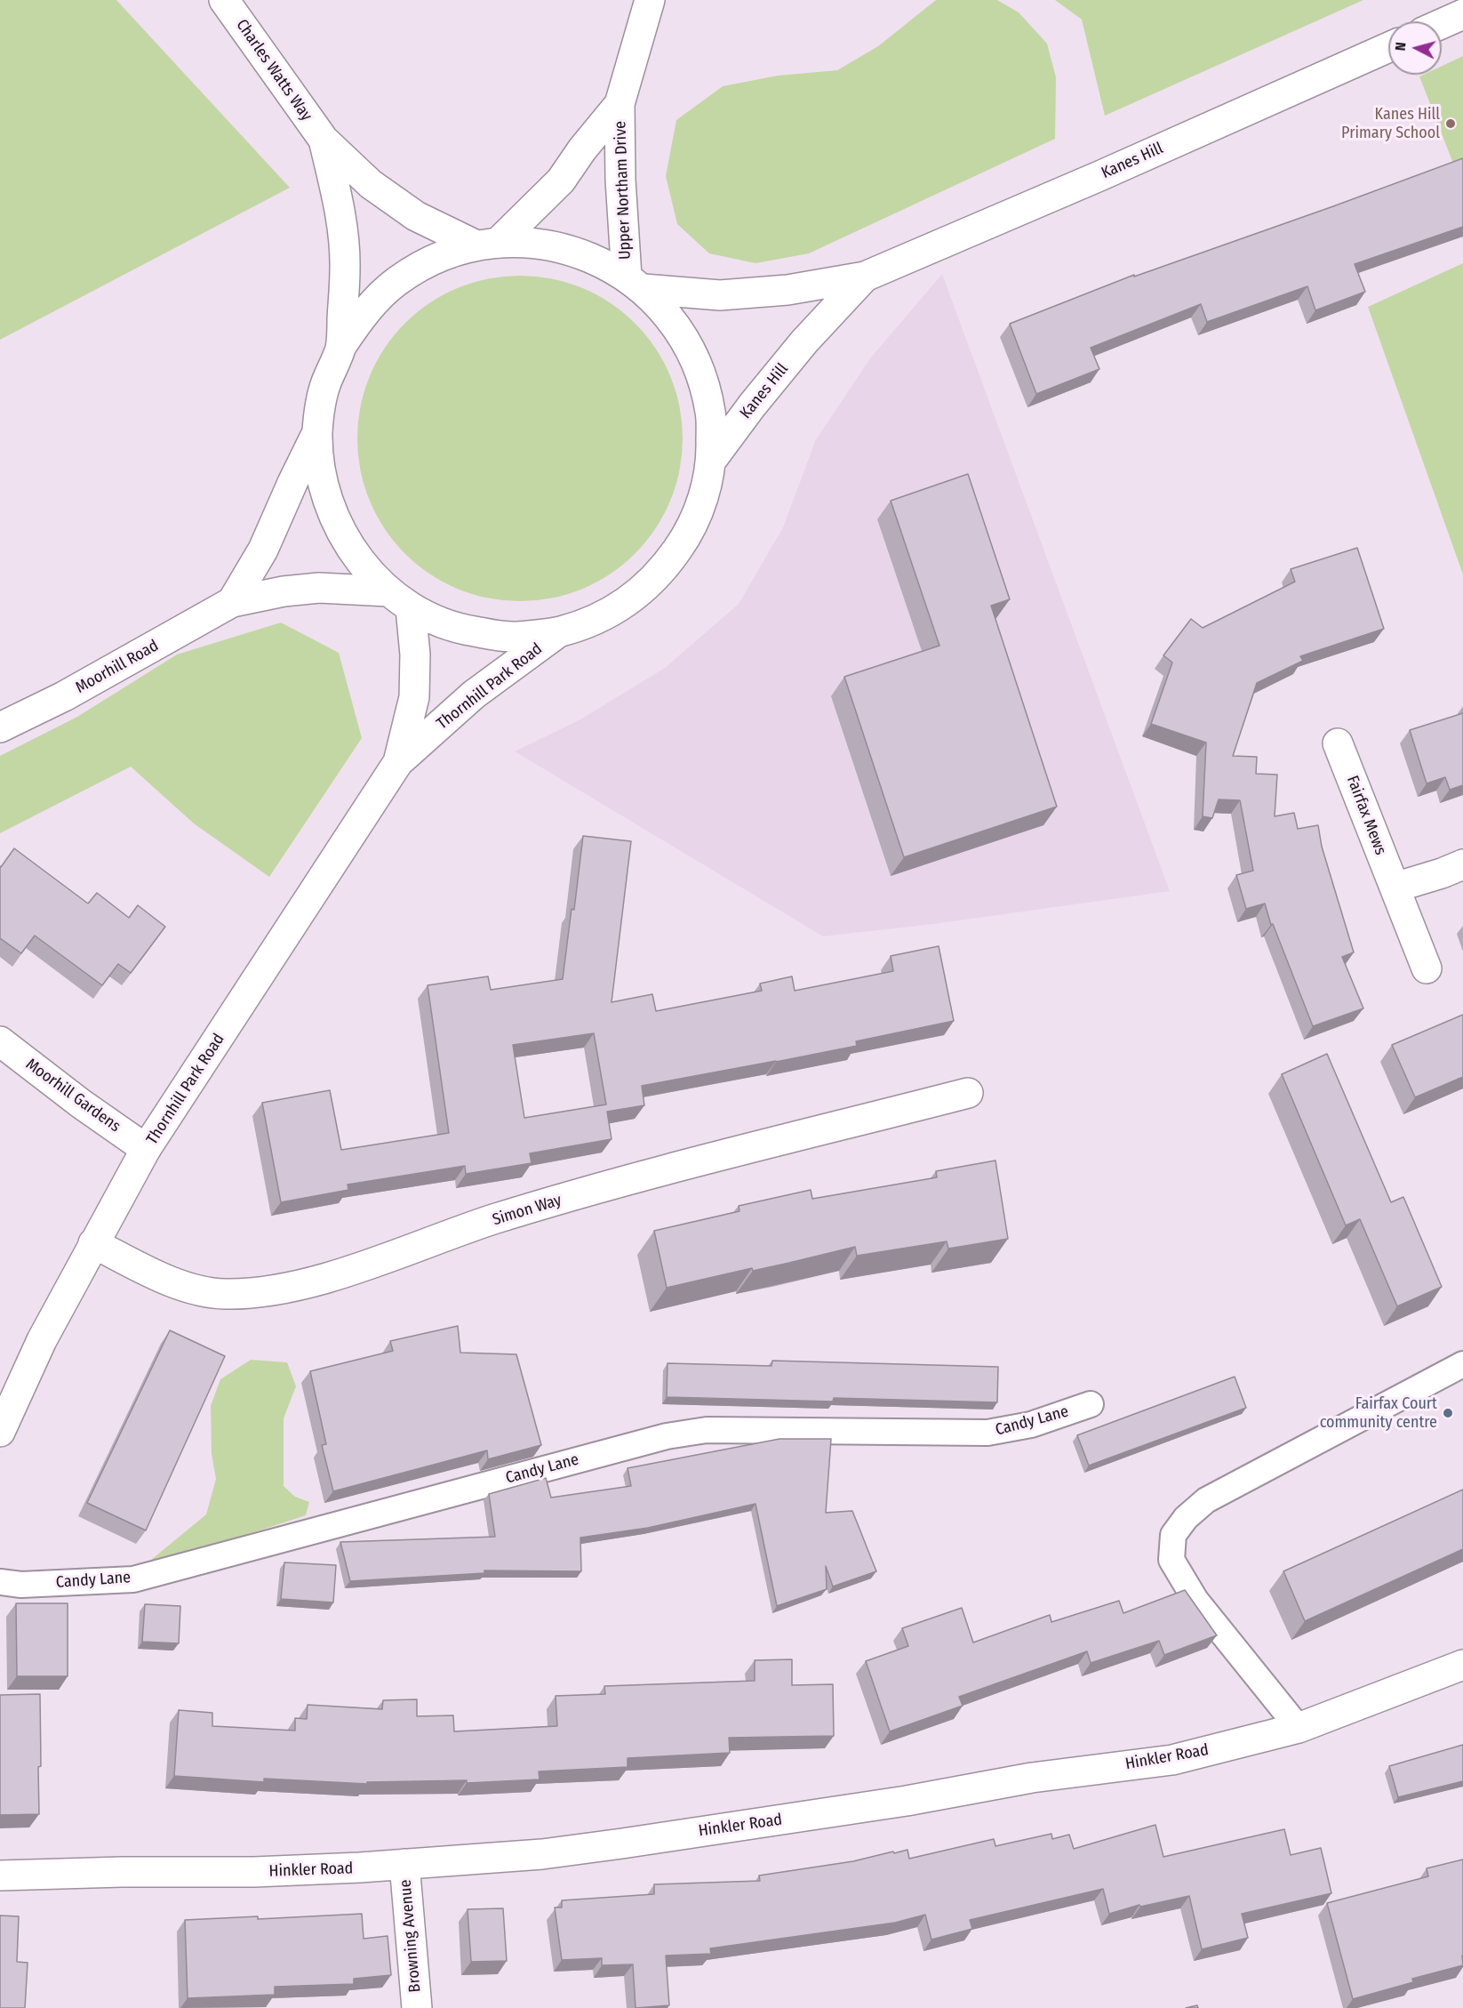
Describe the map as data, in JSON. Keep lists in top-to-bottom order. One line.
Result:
{"streets":{"main road":["Charles Watts Way","Kanes Hill","Upper Northam Drive","Moorhill Road","Thornhill Park Road","Fairfax Mews","Moorhill Gardens","Simon Way","Hinkler Road","Browning Avenue"],"lane":["Candy Lane"]},"crossings":[["Charles Watts Way","Upper Northam Drive"],["Kanes Hill","Upper Northam Drive"],["Moorhill Road","Thornhill Park Road"],["Thornhill Park Road","Moorhill Gardens"],["Thornhill Park Road","Simon Way"],["Hinkler Road","Browning Avenue"]],"places":["Kanes Hill Primary School","Fairfax Court community centre"],"north":"left"}
